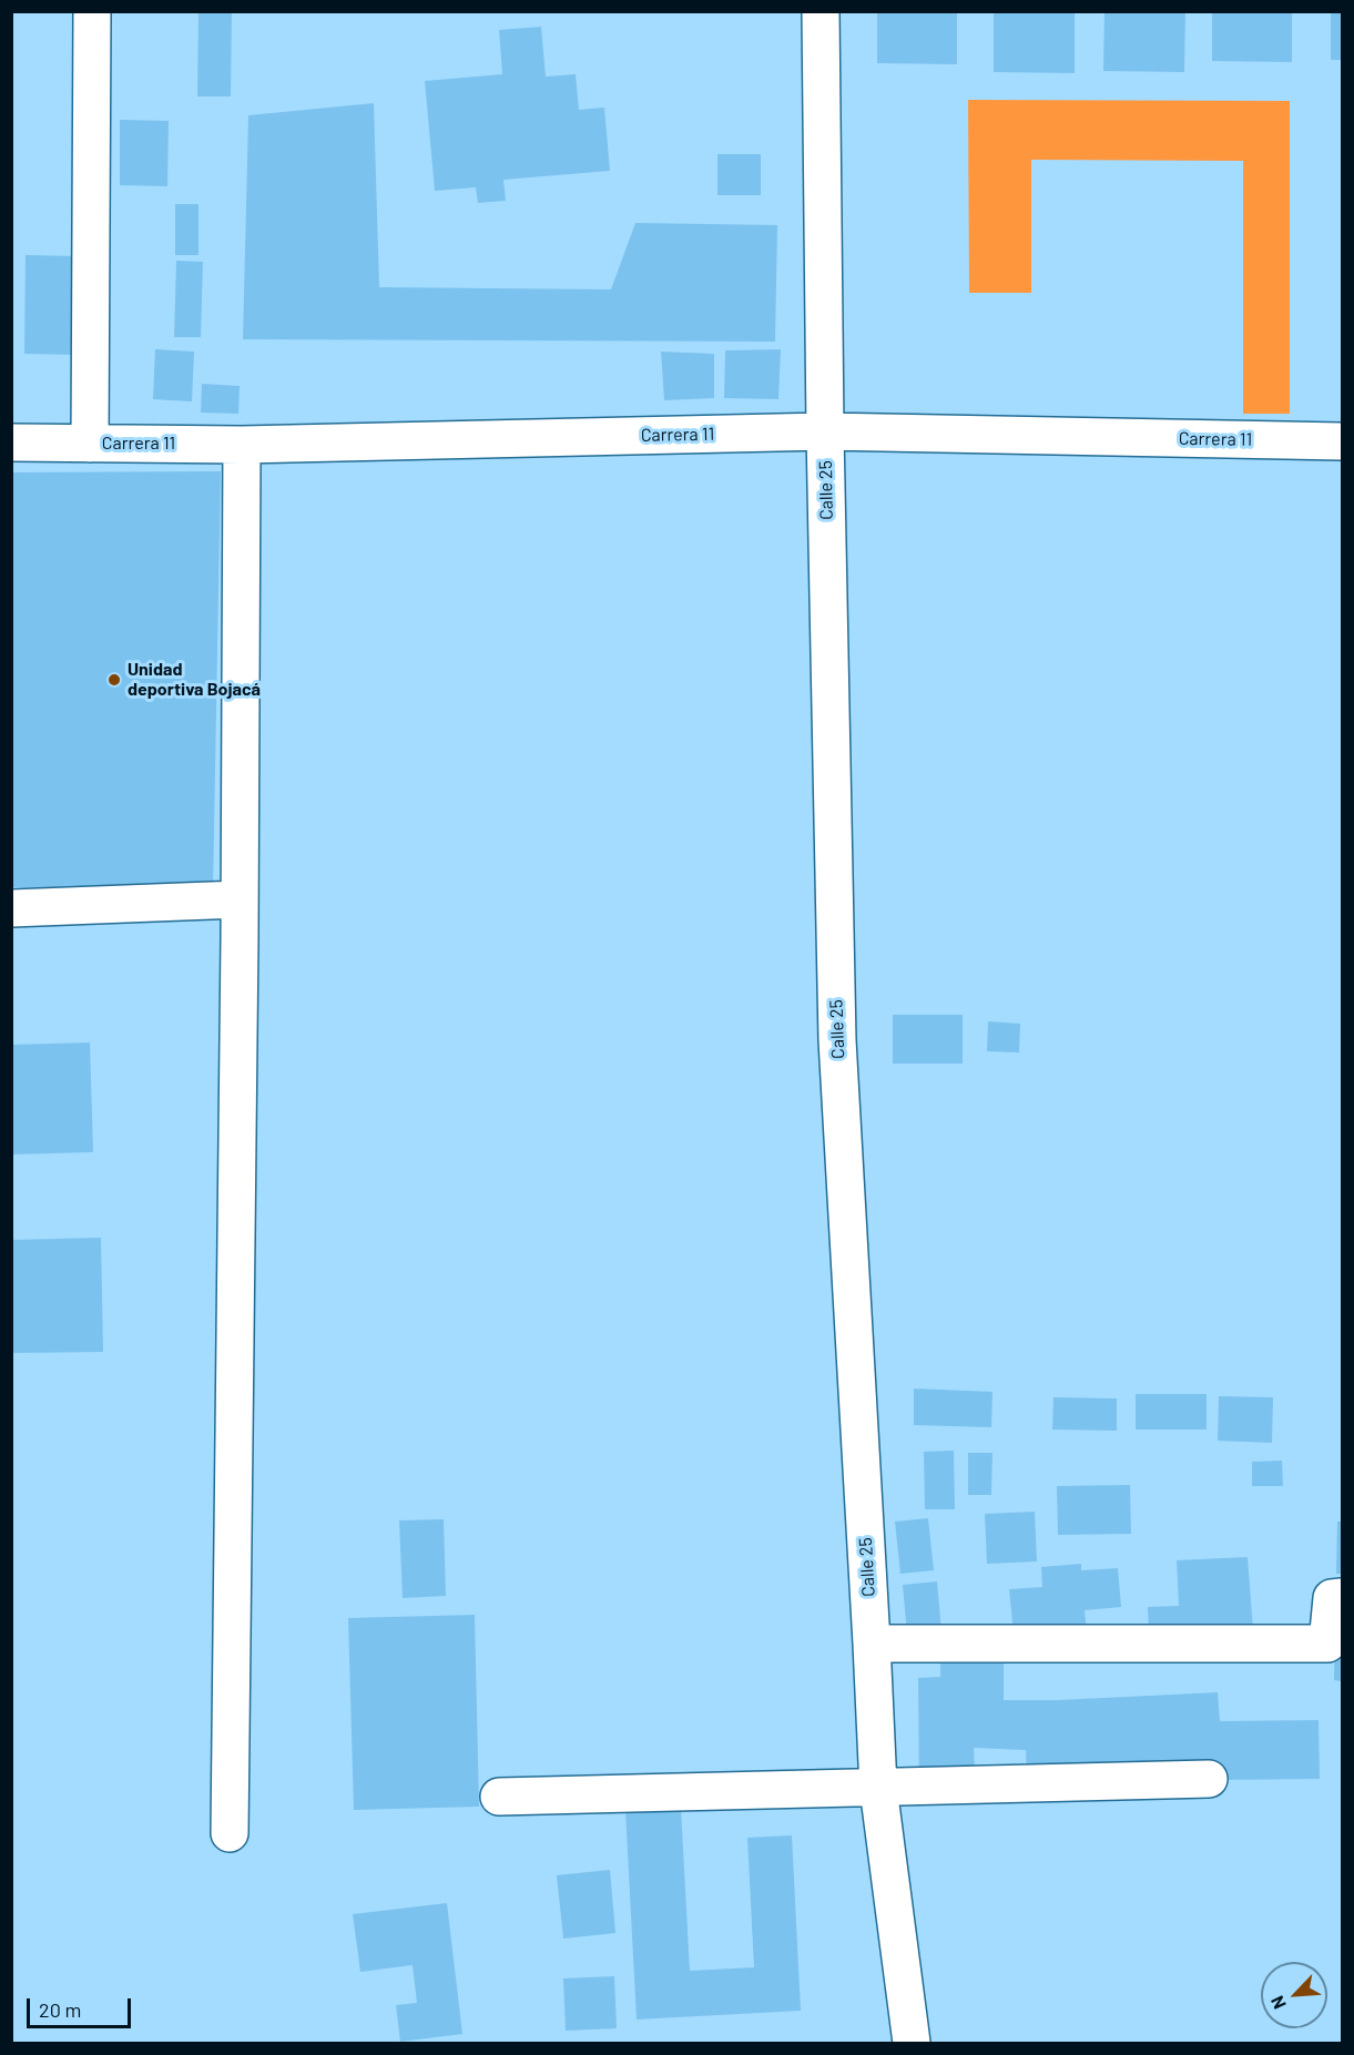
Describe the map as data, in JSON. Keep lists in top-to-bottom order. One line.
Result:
{"streets":{"street":["Carrera 11","Calle 25"]},"crossings":[["Carrera 11","Calle 25"]],"places":["Unidad deportiva Bojacá"],"scale_bar":"20 m","north":"bottom left"}
